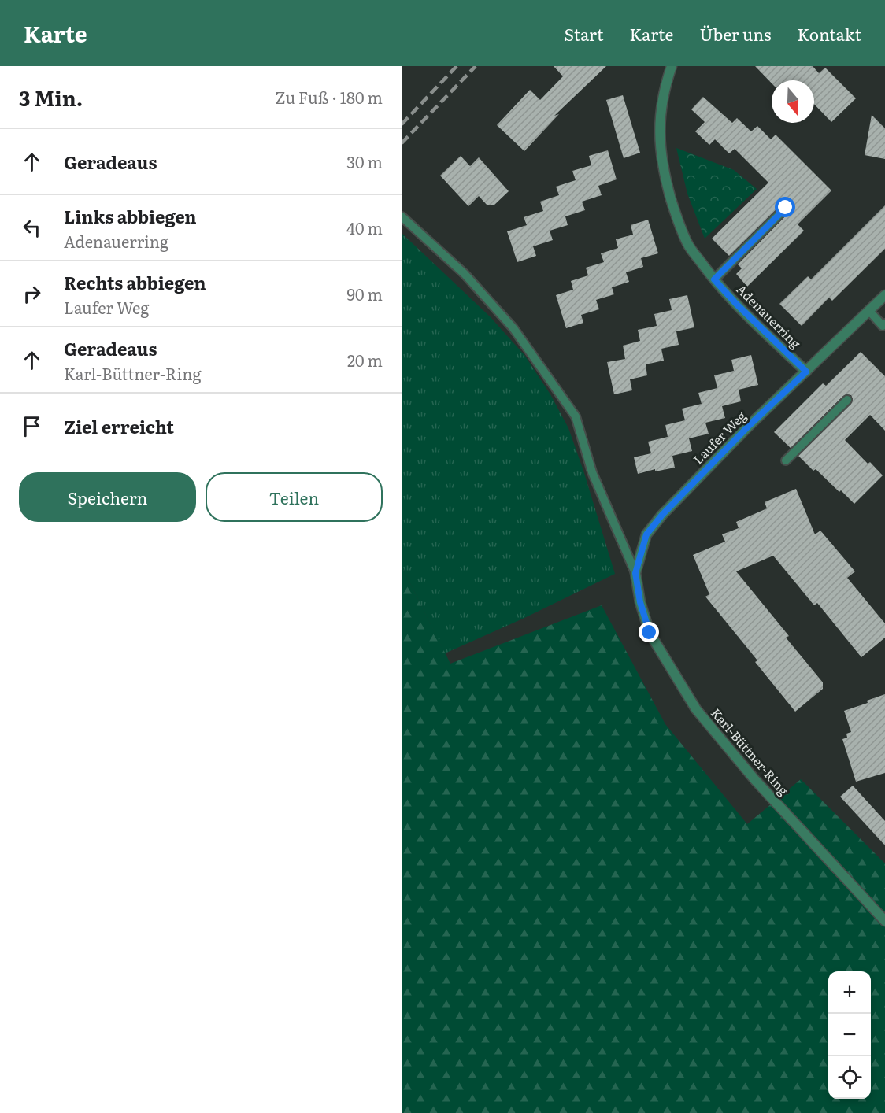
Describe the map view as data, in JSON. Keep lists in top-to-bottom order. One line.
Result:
{"streets":{"street":["Adenauerring","Laufer Weg","Karl-Büttner-Ring"]},"crossings":[["Adenauerring","Laufer Weg"],["Laufer Weg","Karl-Büttner-Ring"]],"north":"bottom","page":{"header":"Karte","nav":["Start","Karte","Über uns","Kontakt"],"heading":["3 Min.","Zu Fuß · 180 m"],"list":[["Geradeaus","30 m"],["Links abbiegen","Adenauerring","40 m"],["Rechts abbiegen","Laufer Weg","90 m"],["Geradeaus","Karl-Büttner-Ring","20 m"],"Ziel erreicht"],"buttons":["Speichern","Teilen"],"map_buttons":["+","−"]}}
